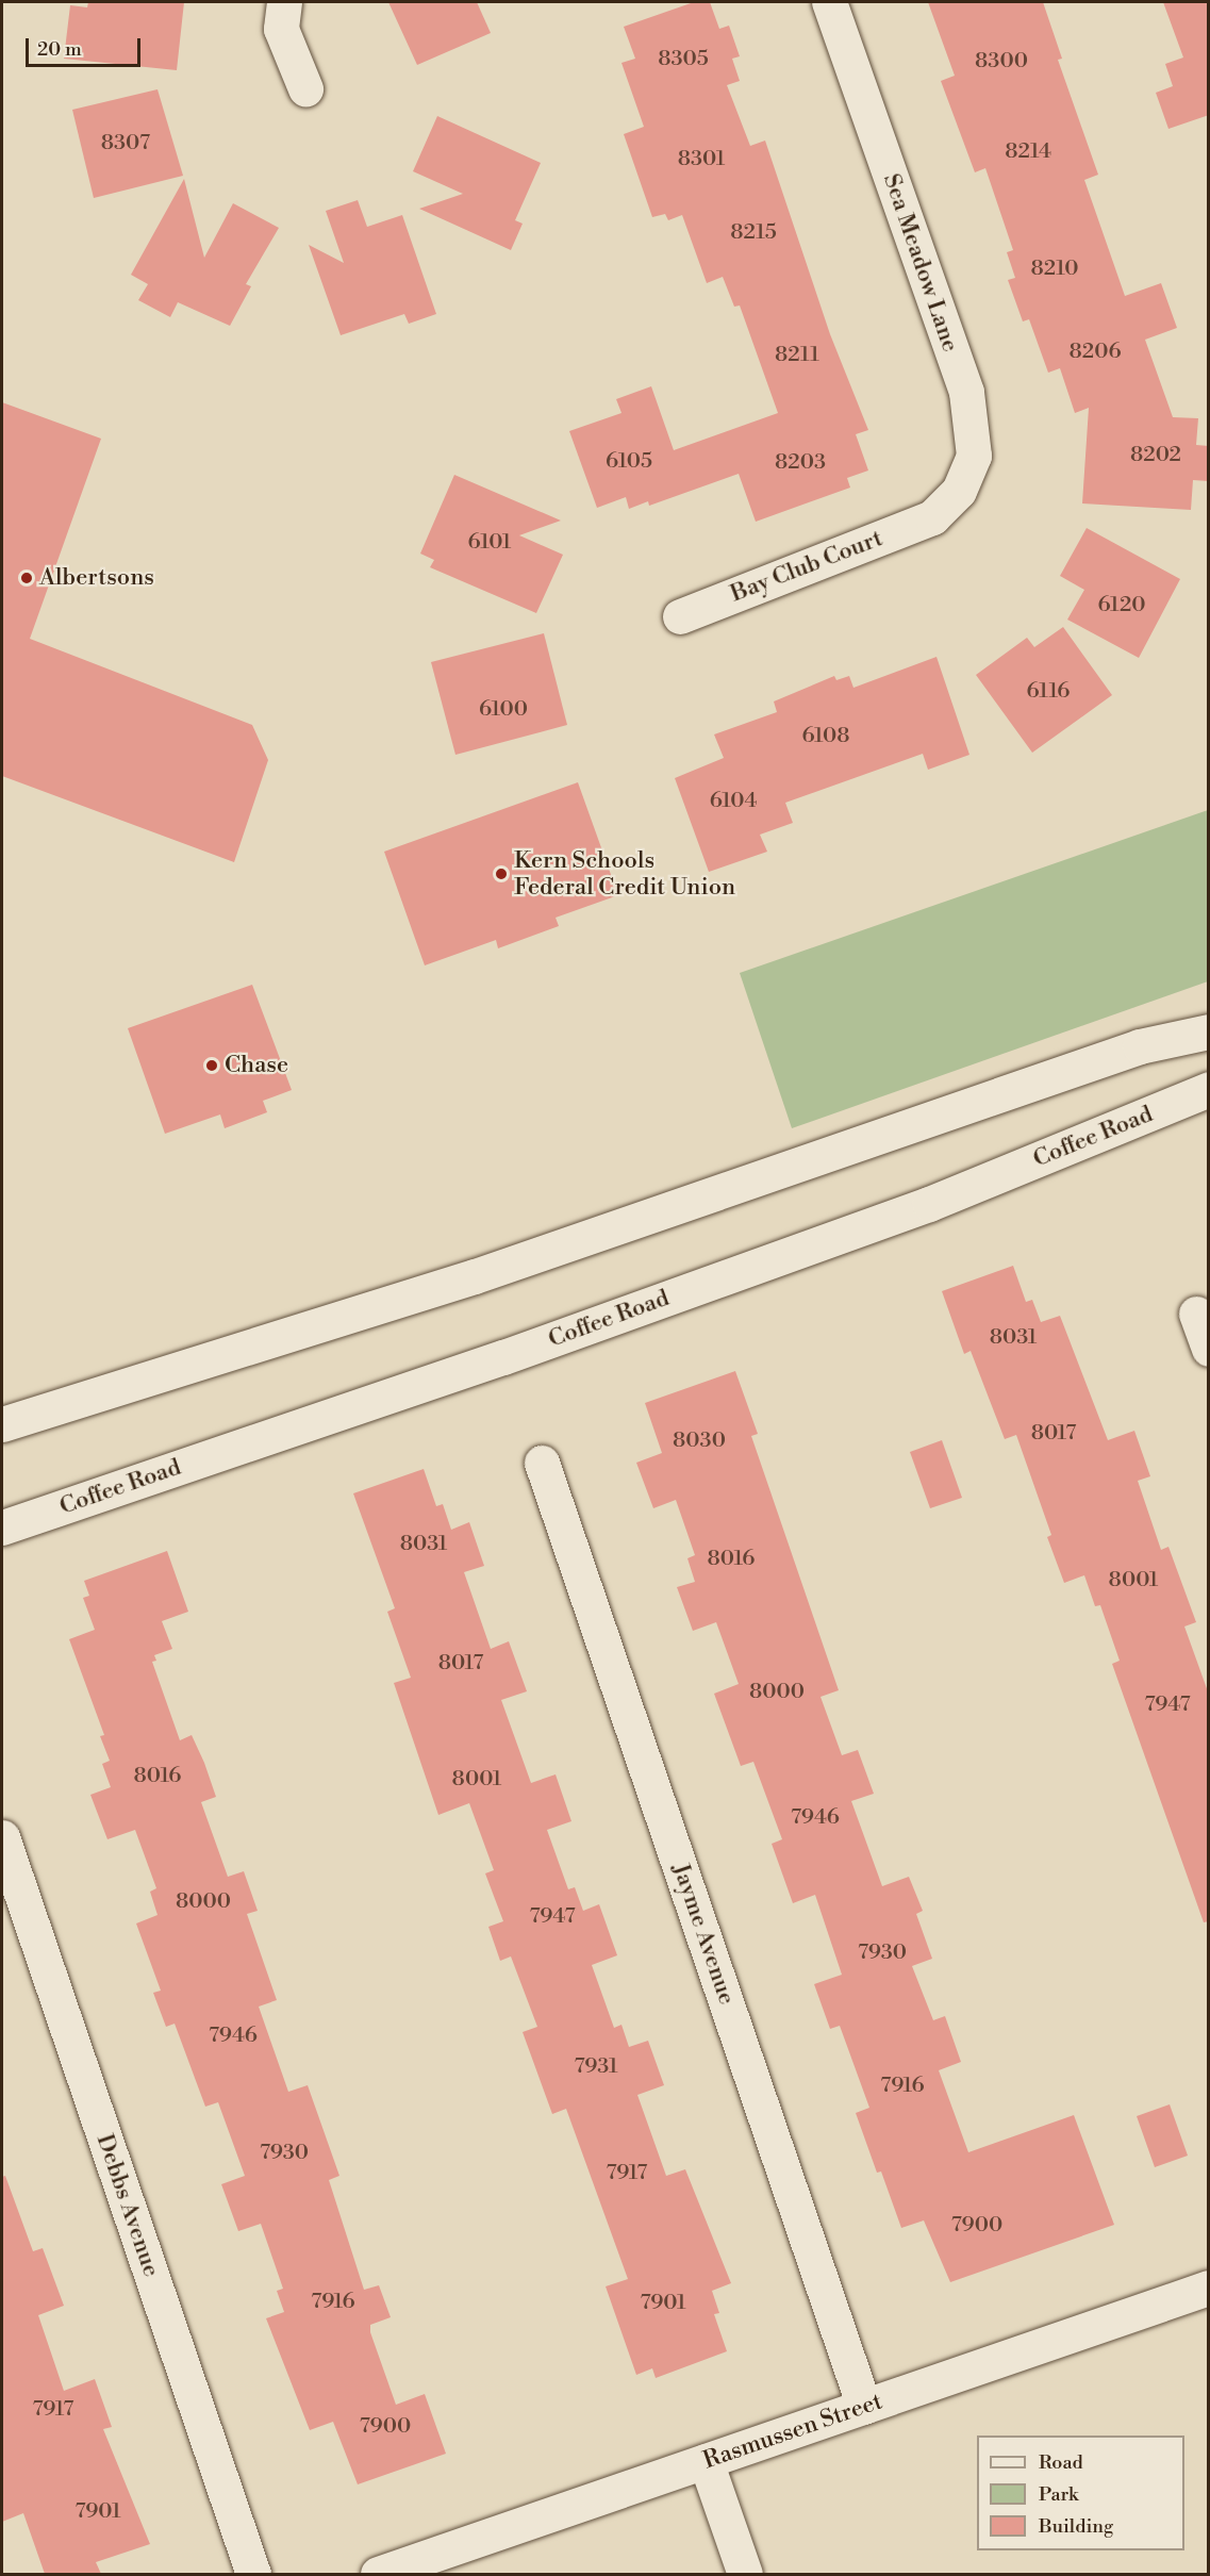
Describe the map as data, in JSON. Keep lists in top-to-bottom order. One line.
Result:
{"streets":{"street":["Sea Meadow Lane","Bay Club Court","Coffee Road","Jayme Avenue","Debbs Avenue","Rasmussen Street"]},"crossings":[["Sea Meadow Lane","Bay Club Court"],["Jayme Avenue","Rasmussen Street"]],"places":["Albertsons","Kern Schools Federal Credit Union","Chase"],"house_numbers":["8305","8300","8307","8214","8301","8215","8210","8206","8211","8202","6105","8203","6101","6120","6116","6100","6108","6104","8031","8017","8030","8031","8016","8001","8017","8000","7947","8016","8001","7946","8000","7947","7930","7946","7931","7916","7930","7917","7900","7916","7901","7917","7900","7901"],"legend":["Road","Park","Building"],"scale_bar":"20 m"}
